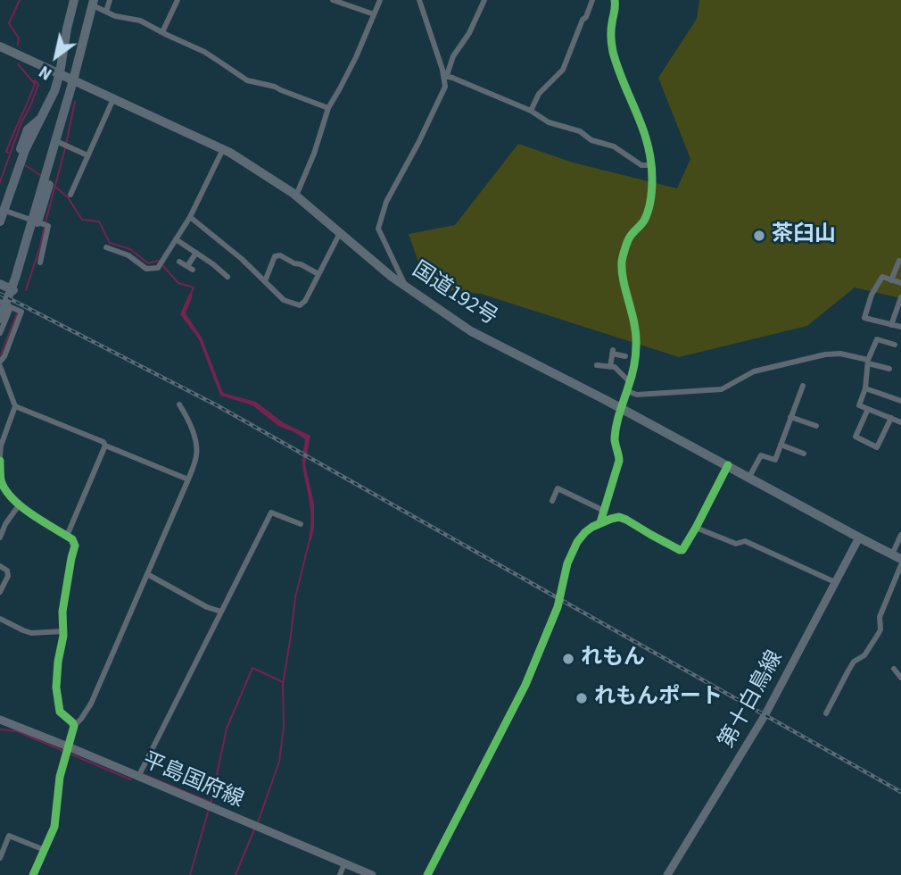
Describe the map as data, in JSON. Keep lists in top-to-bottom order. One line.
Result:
{"streets":{"highway":["国道192号"],"main road":["第十白鳥線","平島国府線"]},"crossings":[["国道192号","第十白鳥線"]],"places":["茶臼山","れもん","れもんポート"],"north":"bottom left"}
